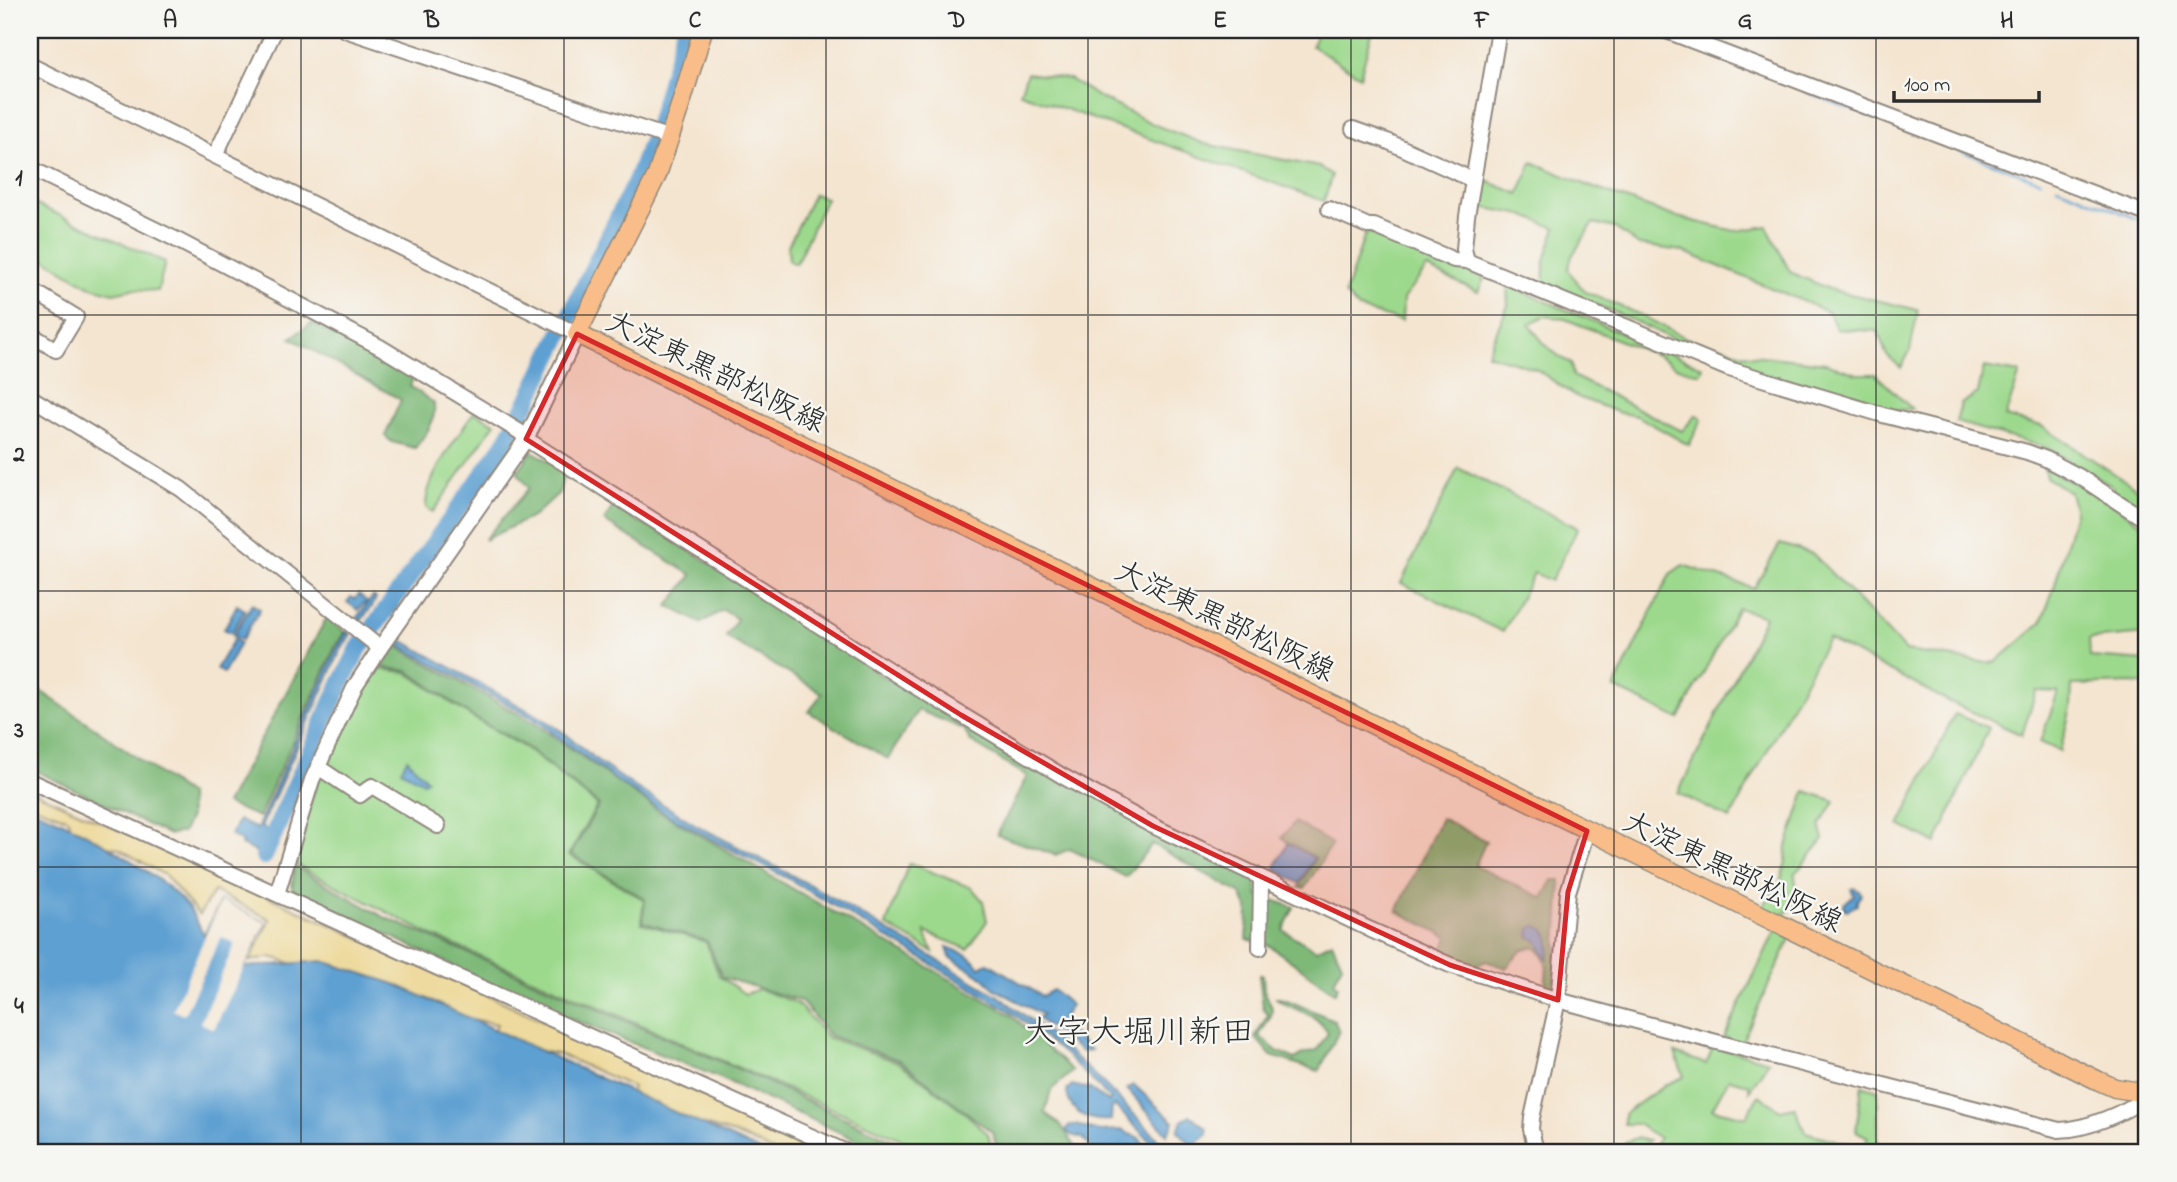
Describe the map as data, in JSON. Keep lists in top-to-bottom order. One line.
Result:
{"streets":{"main road":["大淀東黒部松阪線"]},"districts":["大字大堀川新田"],"scale_bar":"100 m","grid":{"columns":["A","B","C","D","E","F","G","H"],"rows":["1","2","3","4"]}}
